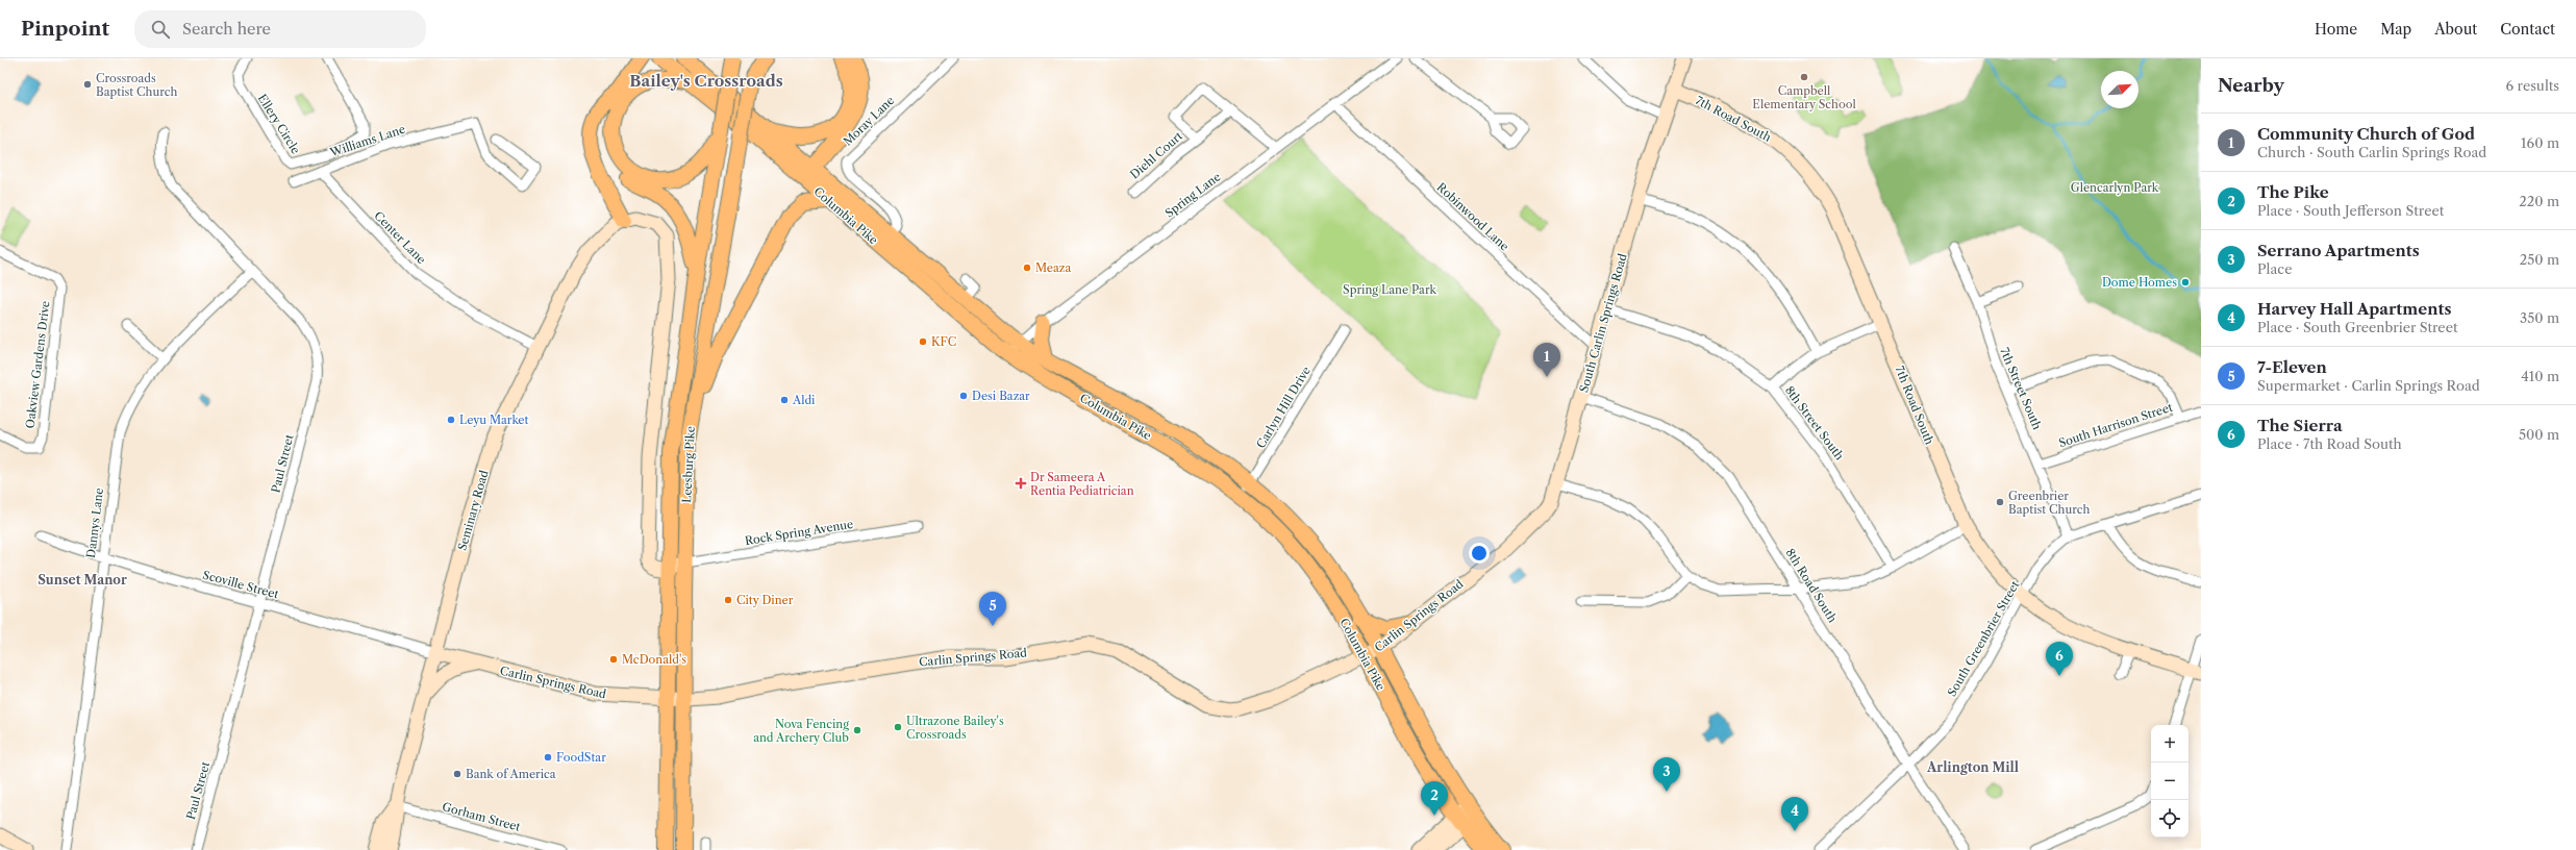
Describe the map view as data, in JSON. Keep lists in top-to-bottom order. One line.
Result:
{"streets":{"main road":["7th Road South","Columbia Pike","South Carlin Springs Road","Leesburg Pike","Seminary Road","Carlin Springs Road"],"street":["Moray Lane","Ellery Circle","Williams Lane","Diehl Court","Spring Lane","Robinwood Lane","Center Lane","Oakview Gardens Drive","7th Street South","Carlyn Hill Drive","8th Street South","South Harrison Street","Paul Street","Dannys Lane","Rock Spring Avenue","Scoville Street","8th Road South","South Greenbrier Street","Gorham Street"]},"crossings":[["7th Road South","South Carlin Springs Road"],["7th Road South","South Greenbrier Street"],["Moray Lane","Columbia Pike"],["Williams Lane","Center Lane"],["Diehl Court","Spring Lane"],["Spring Lane","Columbia Pike"],["Spring Lane","Robinwood Lane"],["Columbia Pike","Carlyn Hill Drive"],["Columbia Pike","Carlin Springs Road"],["Robinwood Lane","South Carlin Springs Road"],["Center Lane","Seminary Road"],["South Carlin Springs Road","8th Street South"],["South Carlin Springs Road","8th Road South"],["South Carlin Springs Road","Carlin Springs Road"],["7th Street South","South Harrison Street"],["7th Street South","South Greenbrier Street"],["Paul Street","Dannys Lane"],["Paul Street","Scoville Street"],["Leesburg Pike","Rock Spring Avenue"],["Leesburg Pike","Carlin Springs Road"],["Seminary Road","Scoville Street"],["Seminary Road","Carlin Springs Road"],["Seminary Road","Gorham Street"],["Dannys Lane","Scoville Street"],["Scoville Street","Carlin Springs Road"],["8th Road South","South Greenbrier Street"]],"districts":["Bailey's Crossroads","Sunset Manor","Arlington Mill"],"parks":["Glencarlyn Park","Spring Lane Park"],"places":{"other":["Campbell Elementary School","Crossroads Baptist Church","Meaza","Dome Homes","KFC","Desi Bazar","Aldi","Leyu Market","Greenbrier Baptist Church","City Diner","McDonald's","Ultrazone Bailey's Crossroads","Nova Fencing and Archery Club","FoodStar","Bank of America"],"health":["Dr Sameera A Rentia Pediatrician"]},"north":"top right","page":{"header":"Pinpoint","search":"Search here","nav":["Home","Map","About","Contact"],"heading":["Nearby","6 results"],"list":[{"mark":"1","name":"Community Church of God","note":"Church · South Carlin Springs Road","value":"160 m"},{"mark":"2","name":"The Pike","note":"Place · South Jefferson Street","value":"220 m"},{"mark":"3","name":"Serrano Apartments","note":"Place","value":"250 m"},{"mark":"4","name":"Harvey Hall Apartments","note":"Place · South Greenbrier Street","value":"350 m"},{"mark":"5","name":"7-Eleven","note":"Supermarket · Carlin Springs Road","value":"410 m"},{"mark":"6","name":"The Sierra","note":"Place · 7th Road South","value":"500 m"}],"pins":["1","5","6","3","2","4"],"map_buttons":["+","−"]}}
